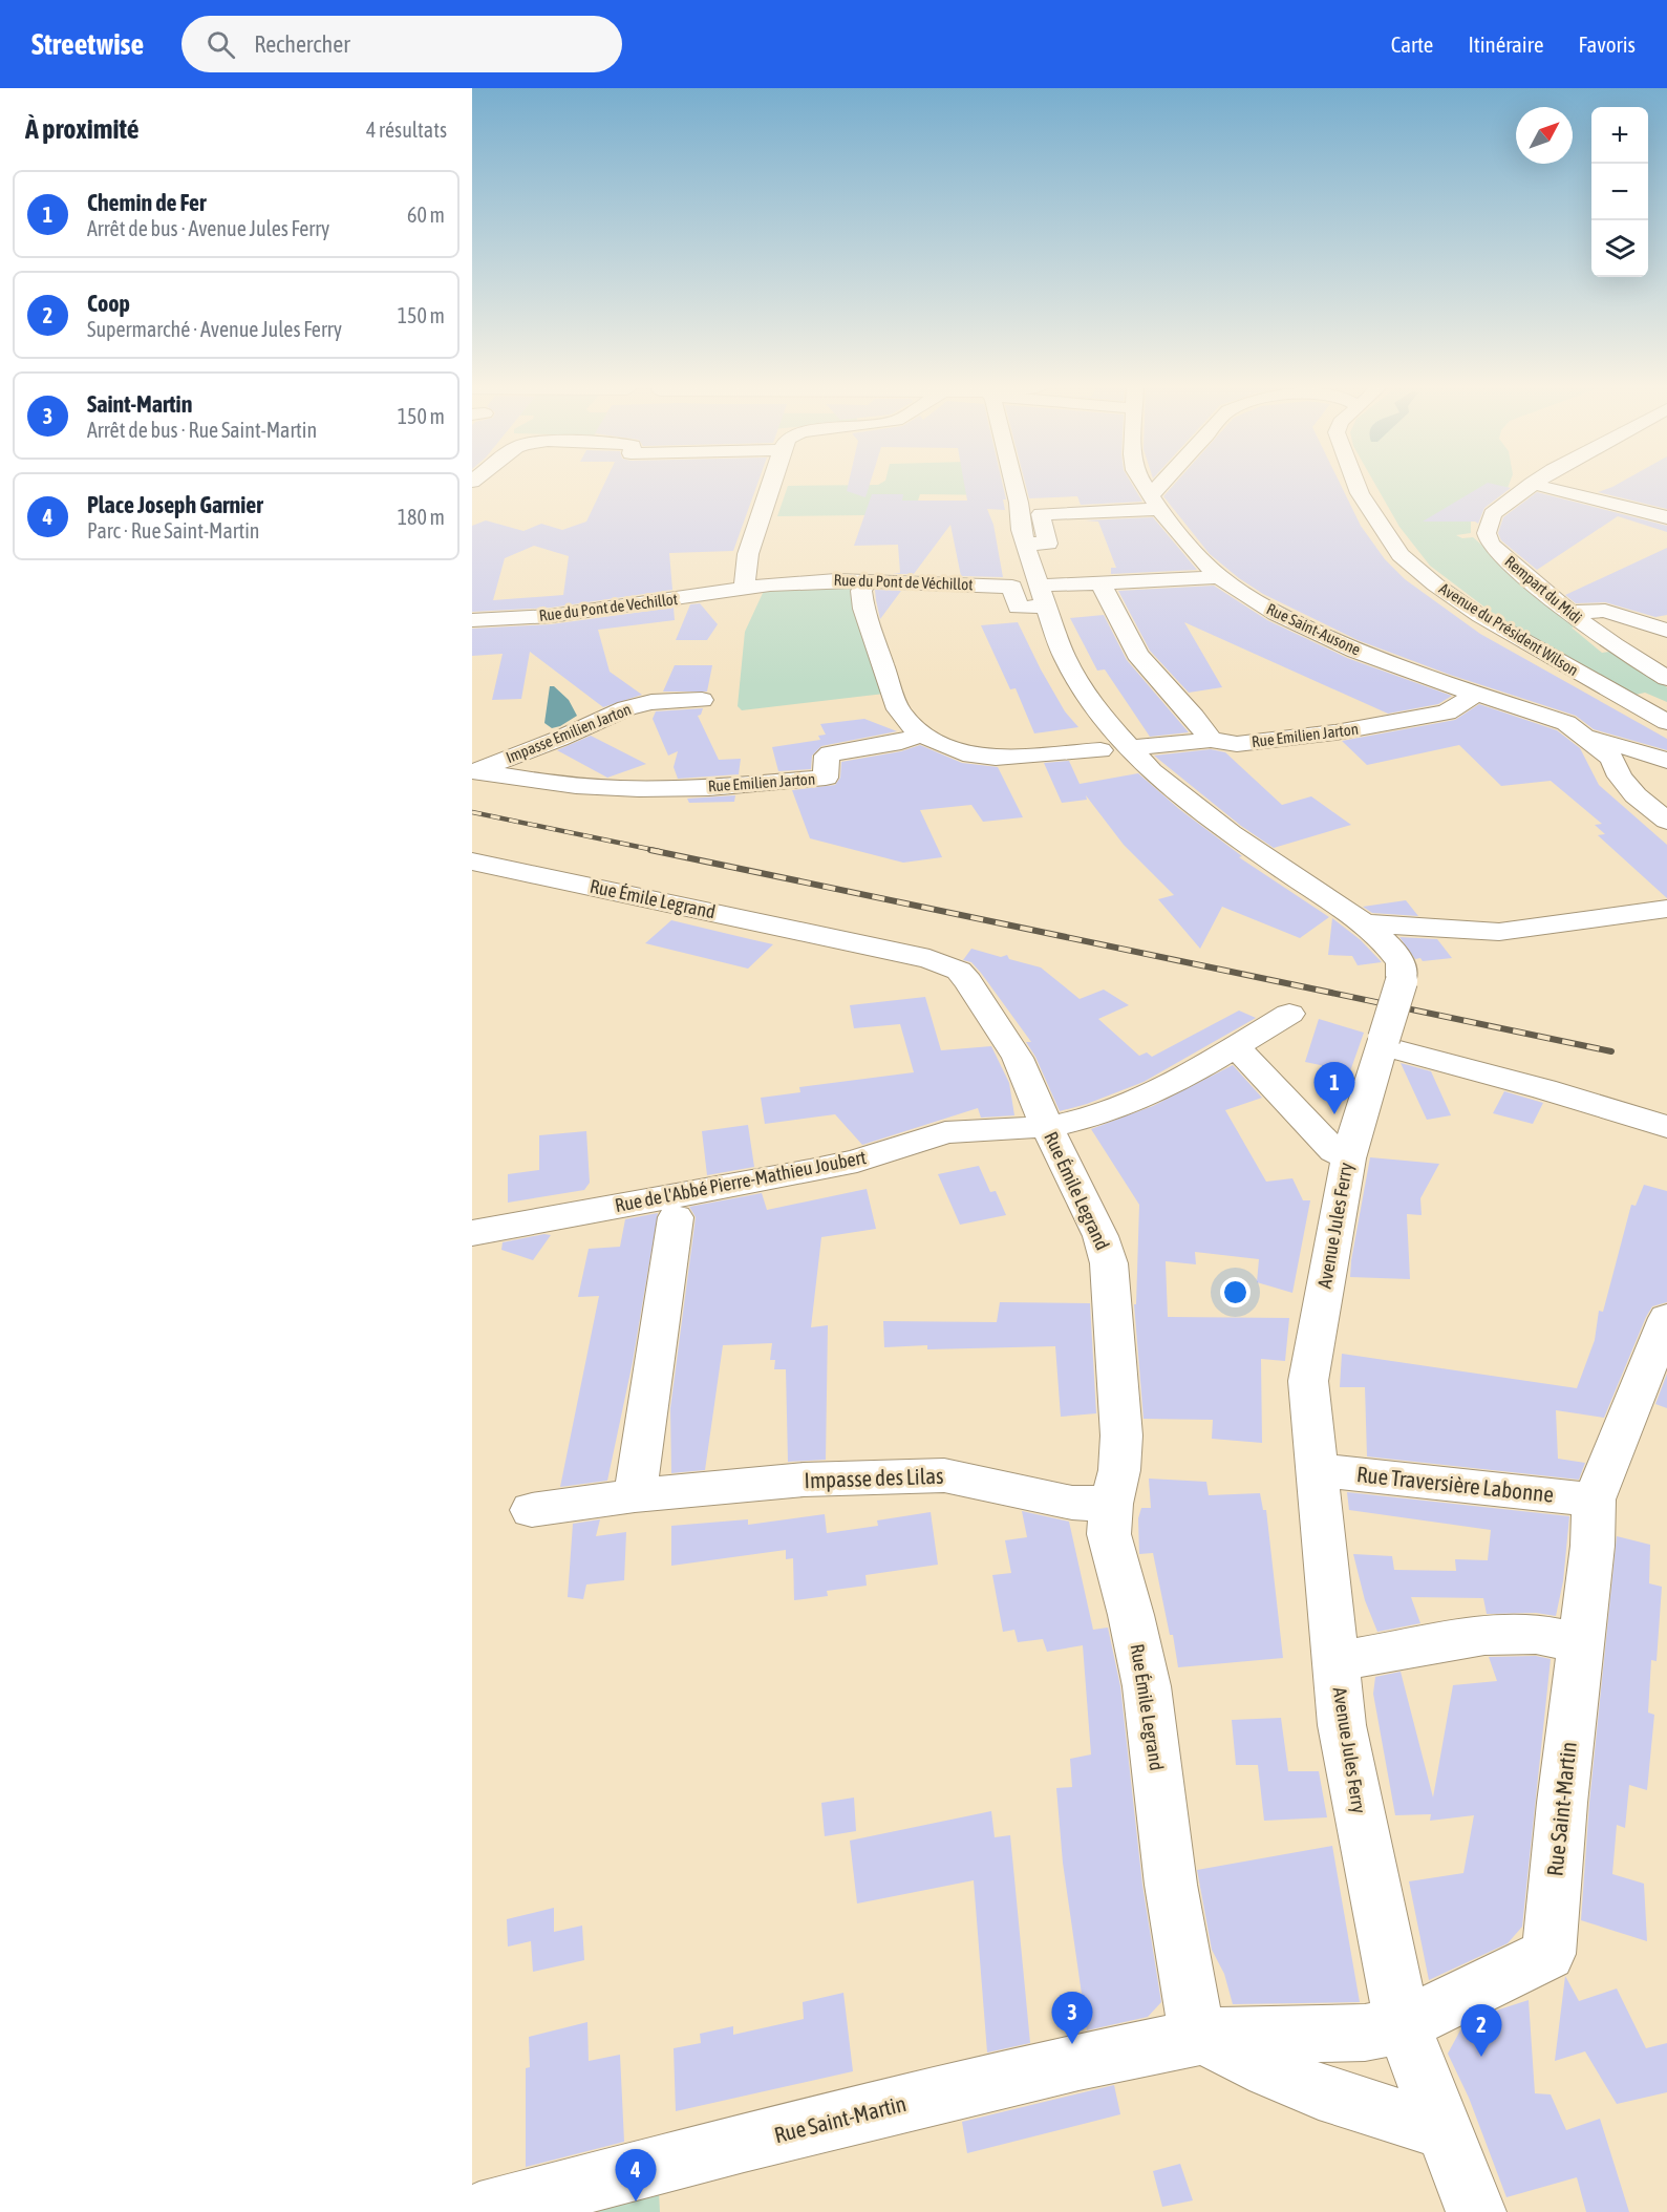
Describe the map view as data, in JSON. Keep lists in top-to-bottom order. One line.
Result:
{"streets":{"street":["Rue du Pont de Véchillot","Rempart du Midi","Rue du Pont de Vechillot","Rue Saint-Ausone","Avenue du Président Wilson","Impasse Emilien Jarton","Rue Emilien Jarton","Rue Émile Legrand","Rue de l'Abbé Pierre-Mathieu Joubert","Avenue Jules Ferry","Impasse des Lilas","Rue Traversière Labonne","Rue Saint-Martin"]},"crossings":[["Rue du Pont de Véchillot","Rue du Pont de Vechillot"],["Rue du Pont de Véchillot","Rue Saint-Ausone"],["Rue du Pont de Véchillot","Avenue Jules Ferry"],["Rue Saint-Ausone","Rue Emilien Jarton"],["Impasse Emilien Jarton","Rue Emilien Jarton"],["Rue Emilien Jarton","Avenue Jules Ferry"],["Rue Émile Legrand","Rue de l'Abbé Pierre-Mathieu Joubert"],["Rue Émile Legrand","Impasse des Lilas"],["Rue Émile Legrand","Rue Saint-Martin"],["Avenue Jules Ferry","Rue Traversière Labonne"],["Avenue Jules Ferry","Rue Saint-Martin"],["Rue Traversière Labonne","Rue Saint-Martin"]],"north":"top right","page":{"header":"Streetwise","search":"Rechercher","nav":["Carte","Itinéraire","Favoris"],"heading":["À proximité","4 résultats"],"map_buttons":["+","−"],"list":[{"mark":"1","name":"Chemin de Fer","note":"Arrêt de bus · Avenue Jules Ferry","value":"60 m"},{"mark":"2","name":"Coop","note":"Supermarché · Avenue Jules Ferry","value":"150 m"},{"mark":"3","name":"Saint-Martin","note":"Arrêt de bus · Rue Saint-Martin","value":"150 m"},{"mark":"4","name":"Place Joseph Garnier","note":"Parc · Rue Saint-Martin","value":"180 m"}],"pins":["1","3","2","4"]}}
